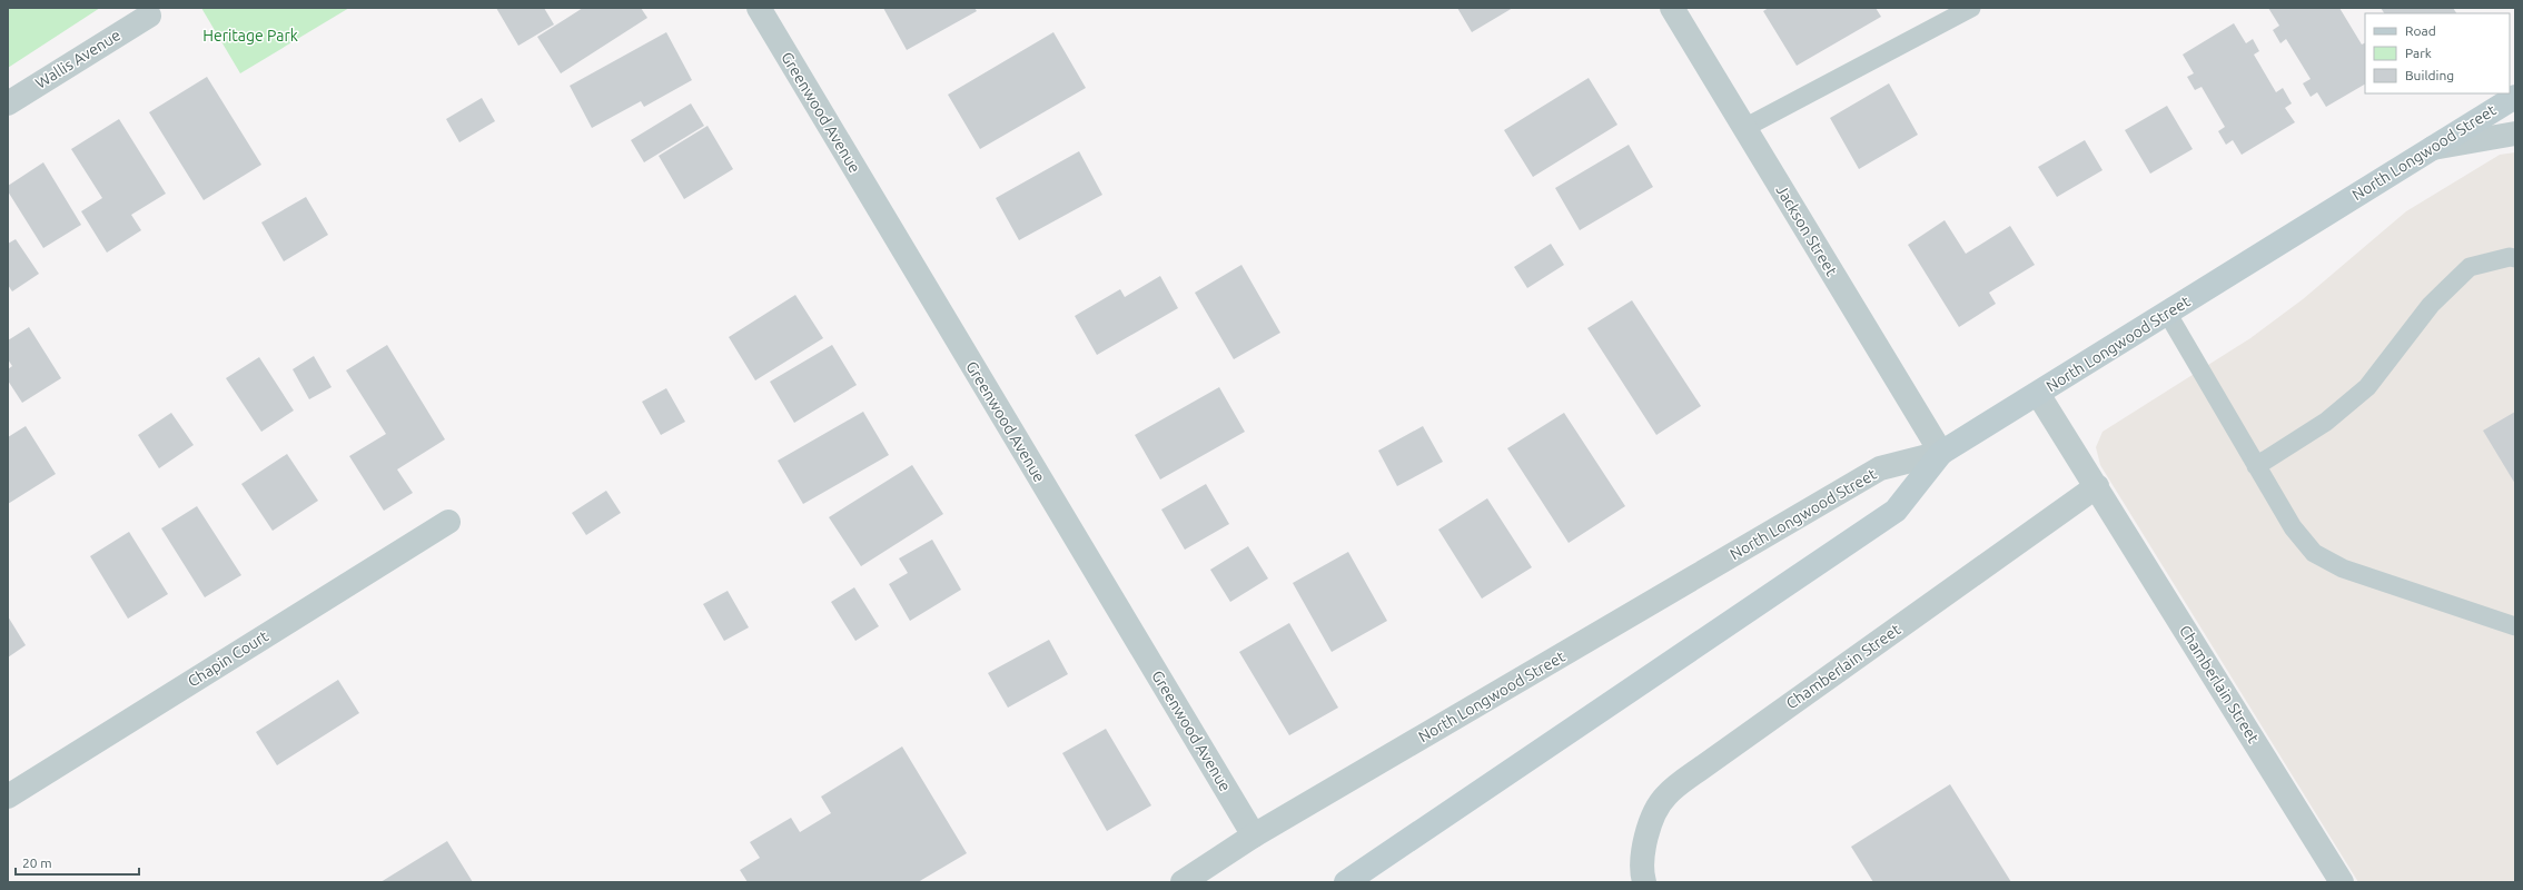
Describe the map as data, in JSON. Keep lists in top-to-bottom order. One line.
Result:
{"streets":{"main road":["North Longwood Street"],"street":["Wallis Avenue","Greenwood Avenue","Jackson Street","Chapin Court","Chamberlain Street"]},"crossings":[["Greenwood Avenue","North Longwood Street"],["North Longwood Street","Jackson Street"],["North Longwood Street","Chamberlain Street"]],"parks":["Heritage Park"],"legend":["Road","Park","Building"],"scale_bar":"20 m"}
